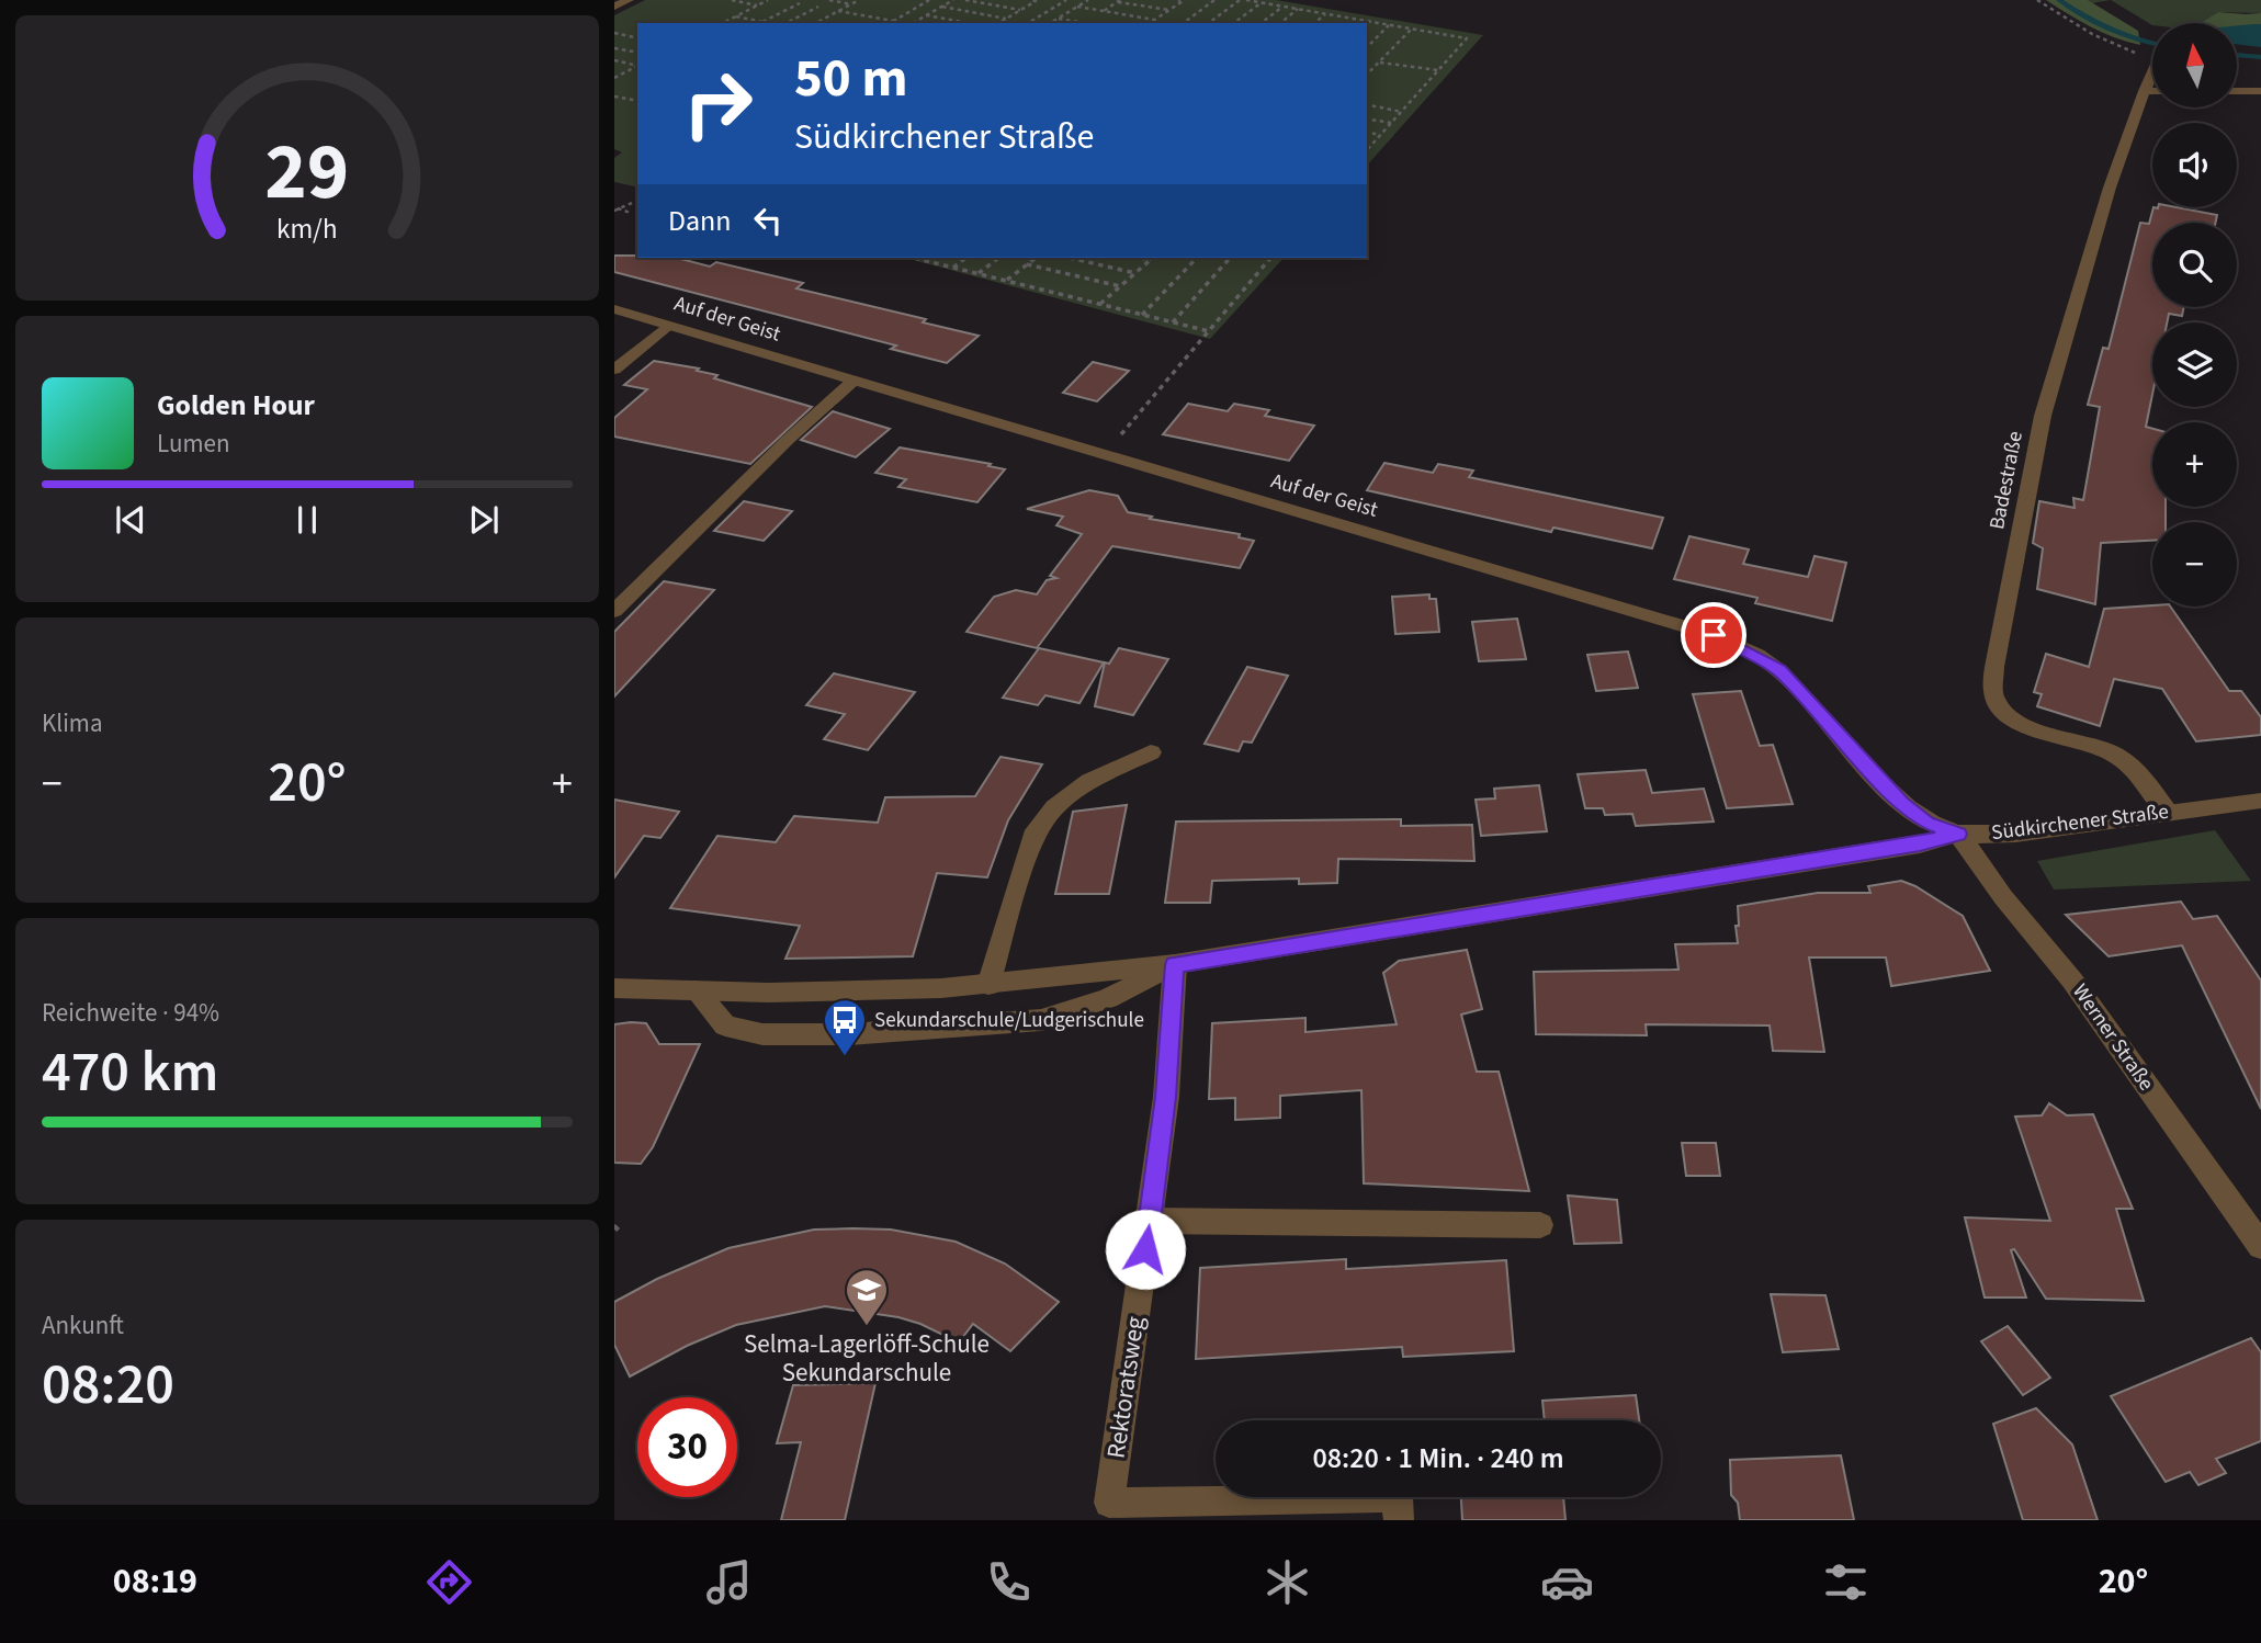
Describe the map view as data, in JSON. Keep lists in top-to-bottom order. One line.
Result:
{"streets":{"street":["Auf der Geist","Badestraße","Südkirchener Straße","Werner Straße","Rektoratsweg"]},"crossings":[["Auf der Geist","Südkirchener Straße"],["Auf der Geist","Werner Straße"],["Badestraße","Südkirchener Straße"],["Südkirchener Straße","Werner Straße"],["Südkirchener Straße","Rektoratsweg"]],"places":{"bus stop":["Sekundarschule/Ludgerischule"],"school or university":["Selma-Lagerlöff-Schule Sekundarschule"]},"north":"top","page":{"map_buttons":["+","−"],"turn":["50 m","Südkirchener Straße"],"then":"Dann","song":["Golden Hour","Lumen"],"tile":["Klima",["Reichweite · 94%","470 km"],["Ankunft","08:20"]],"heat":["−","20°","+"],"limit":"30","trip":"08:20 · 1 Min. · 240 m","tabs":["08:19","20°"],"gauge":["29","km/h"]}}
